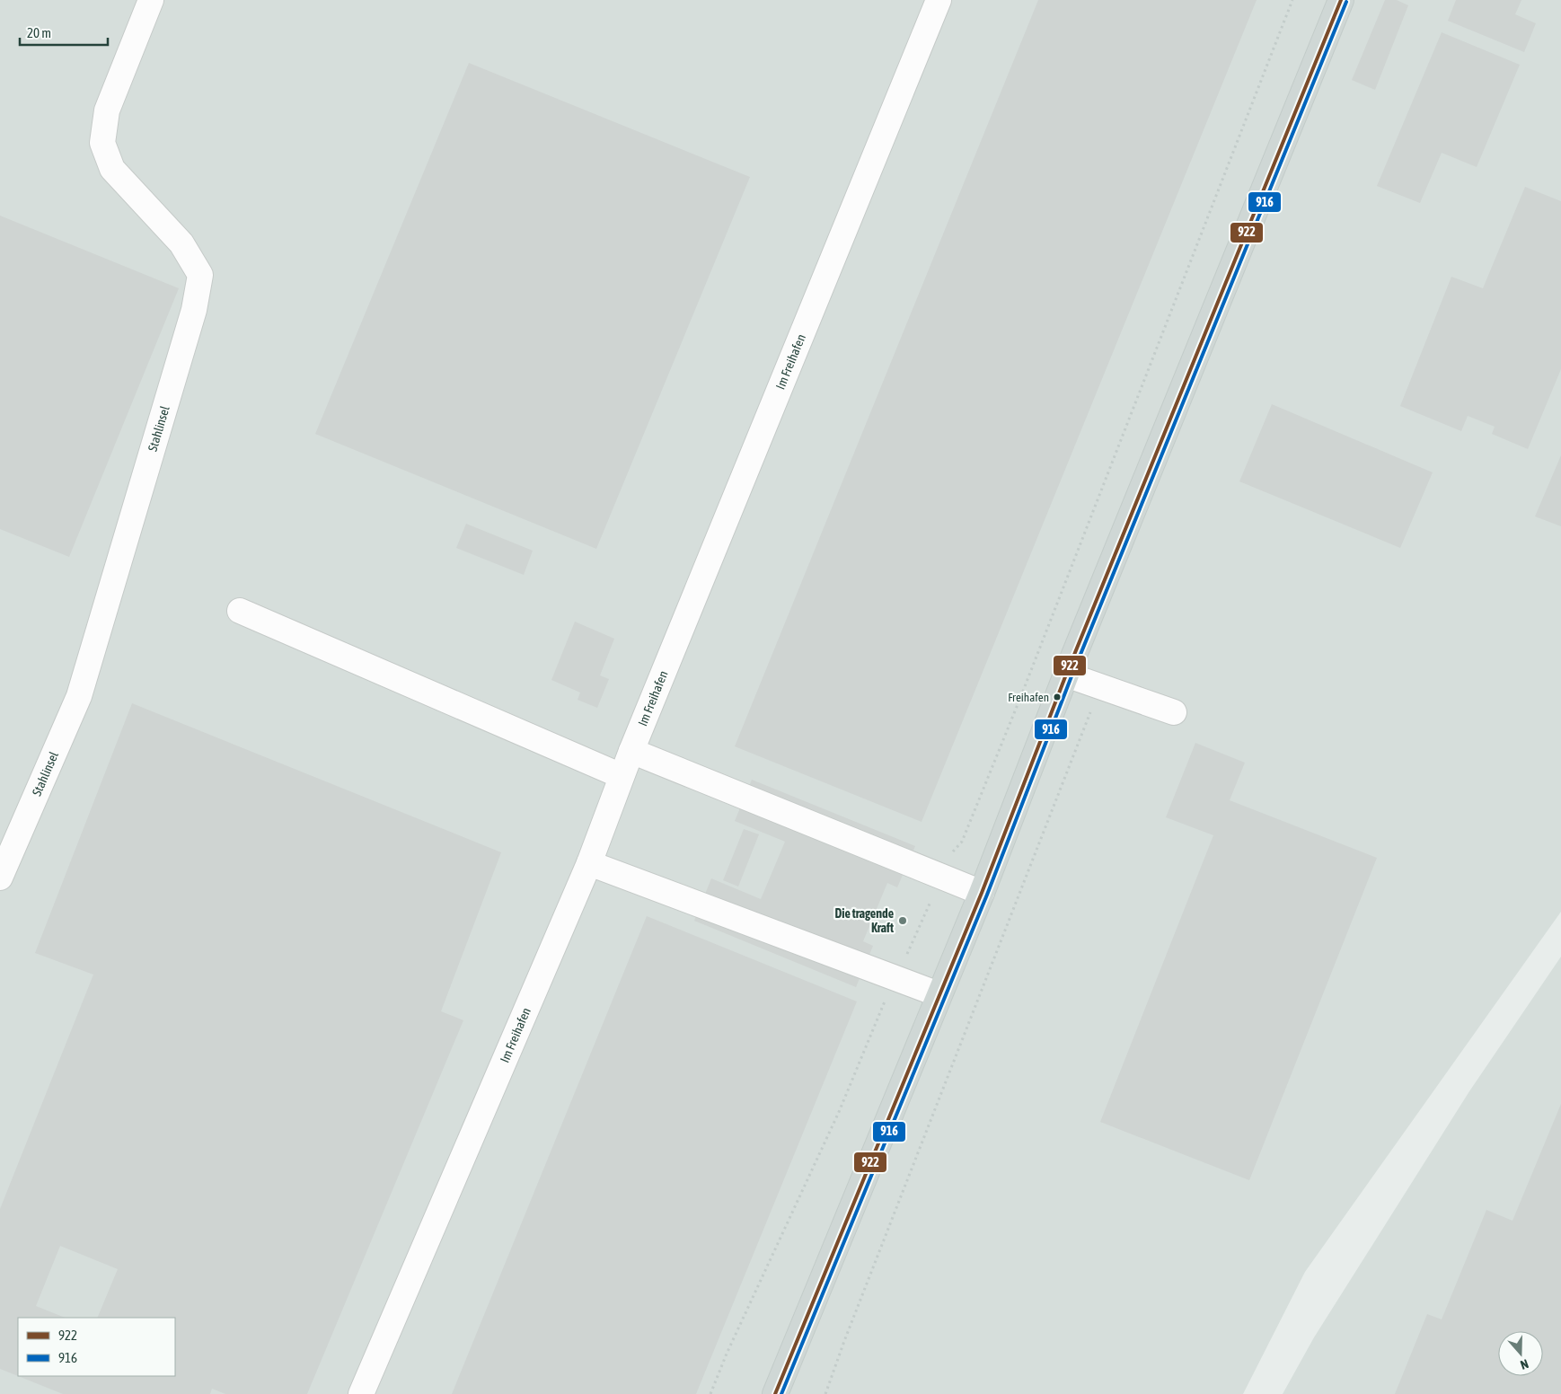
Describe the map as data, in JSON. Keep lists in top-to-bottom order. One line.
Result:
{"streets":{"street":["Im Freihafen","Stahlinsel"]},"places":["Freihafen","Die tragende Kraft"],"lines":["transit line 922","transit line 916"],"legend":["922","916"],"scale_bar":"20 m","north":"bottom"}
